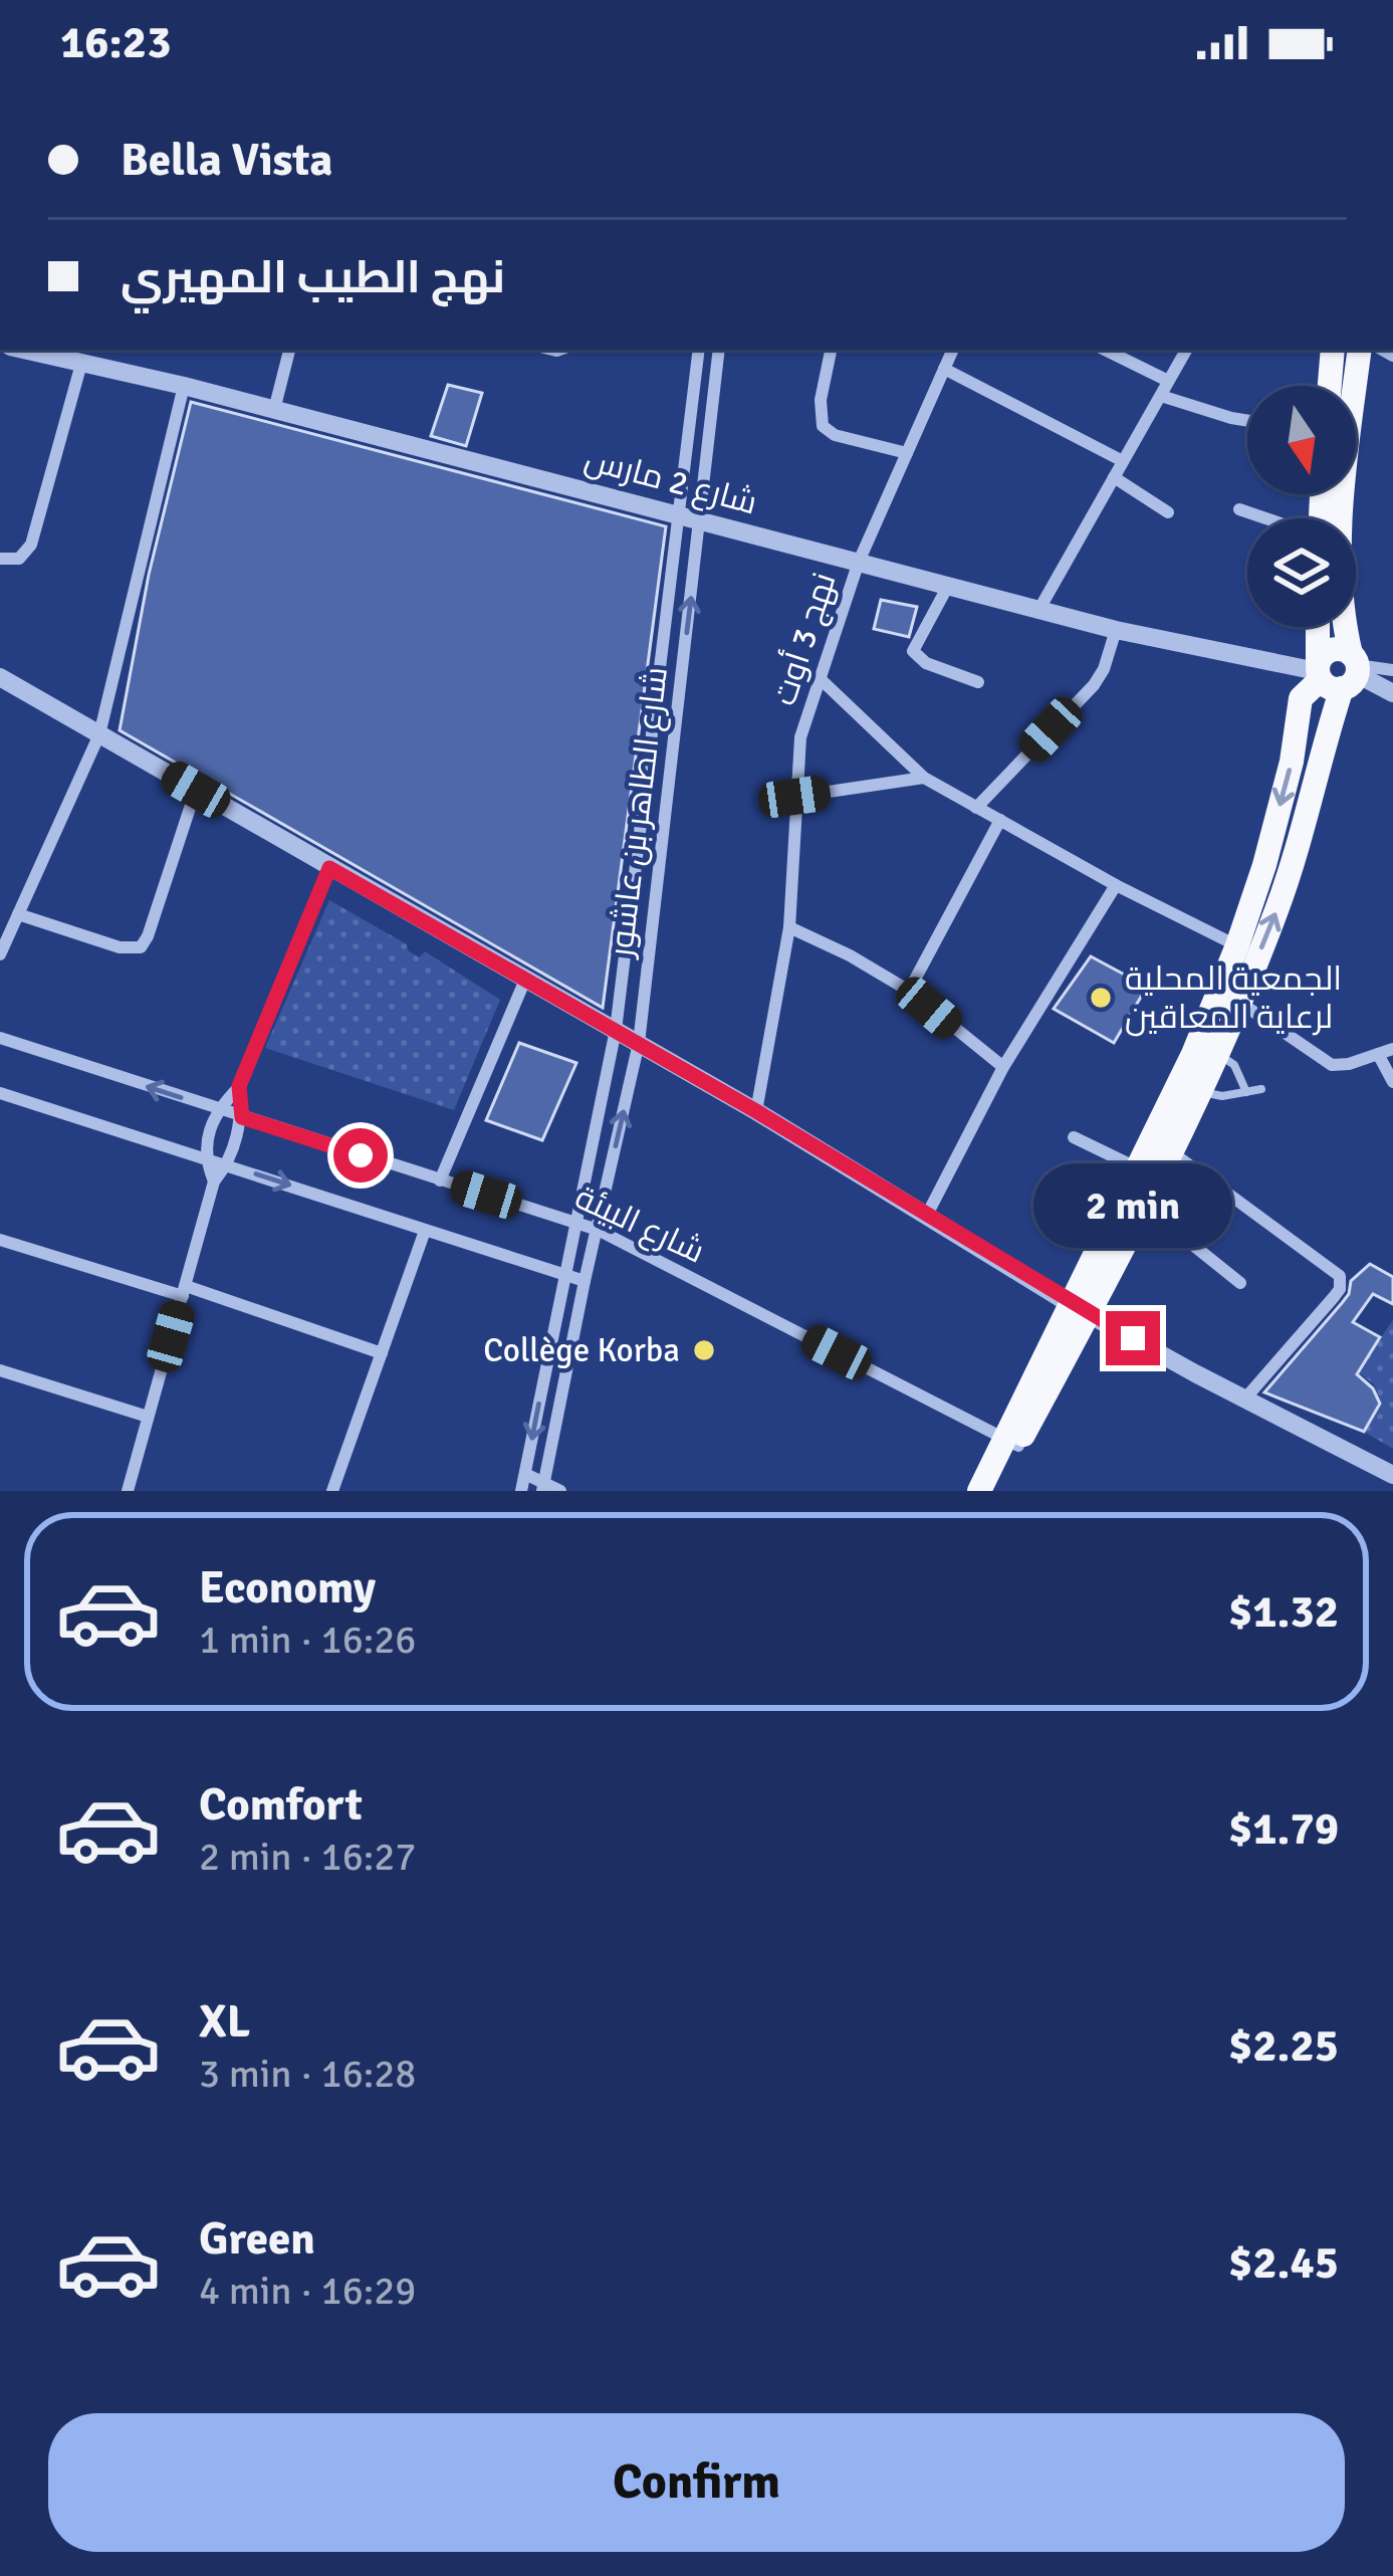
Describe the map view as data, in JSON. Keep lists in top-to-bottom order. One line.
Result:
{"streets":{"street":["شارع 2 مارس","نهج 3 أوت","شارع الطاهر بن عاشور","شارع البيئة"]},"crossings":[["شارع 2 مارس","نهج 3 أوت"],["شارع 2 مارس","شارع الطاهر بن عاشور"],["شارع الطاهر بن عاشور","شارع البيئة"]],"places":["الجمعية المحلية لرعاية المعاقين","Collège Korba"],"north":"bottom","page":{"status":"16:23","banner":["Bella Vista","نهج الطيب المهيري"],"bubble":"2 min","list":[{"name":"Economy","note":"1 min · 16:26","value":"$1.32"},{"name":"Comfort","note":"2 min · 16:27","value":"$1.79"},{"name":"XL","note":"3 min · 16:28","value":"$2.25"},{"name":"Green","note":"4 min · 16:29","value":"$2.45"}],"buttons":"Confirm"}}
